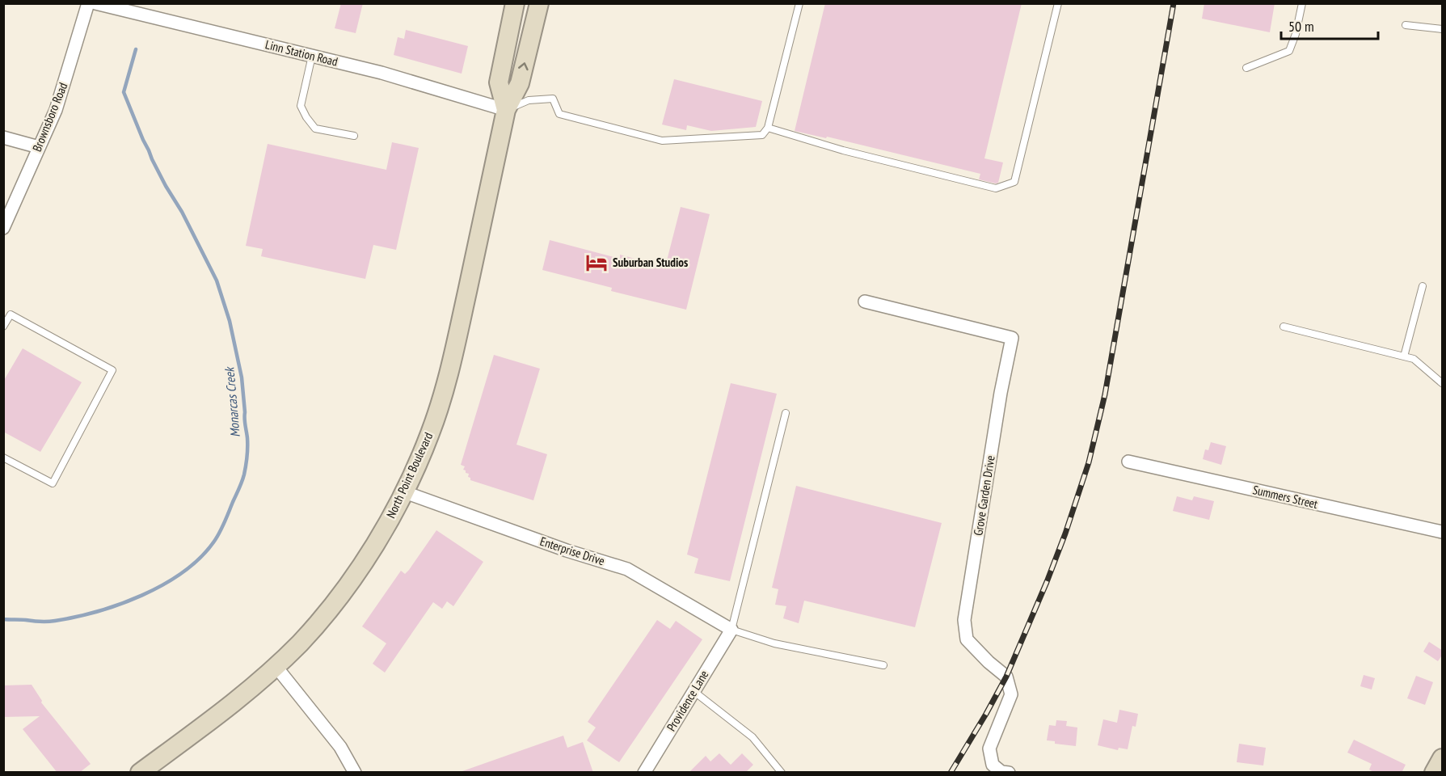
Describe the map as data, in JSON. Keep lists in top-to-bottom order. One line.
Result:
{"streets":{"main road":["North Point Boulevard"],"street":["Linn Station Road","Brownsboro Road","Grove Garden Drive","Summers Street","Enterprise Drive","Providence Lane"]},"crossings":[["Linn Station Road","North Point Boulevard"],["North Point Boulevard","Enterprise Drive"],["Enterprise Drive","Providence Lane"]],"water":["Monarcas Creek"],"places":{"hotel":["Suburban Studios"]},"scale_bar":"50 m"}
